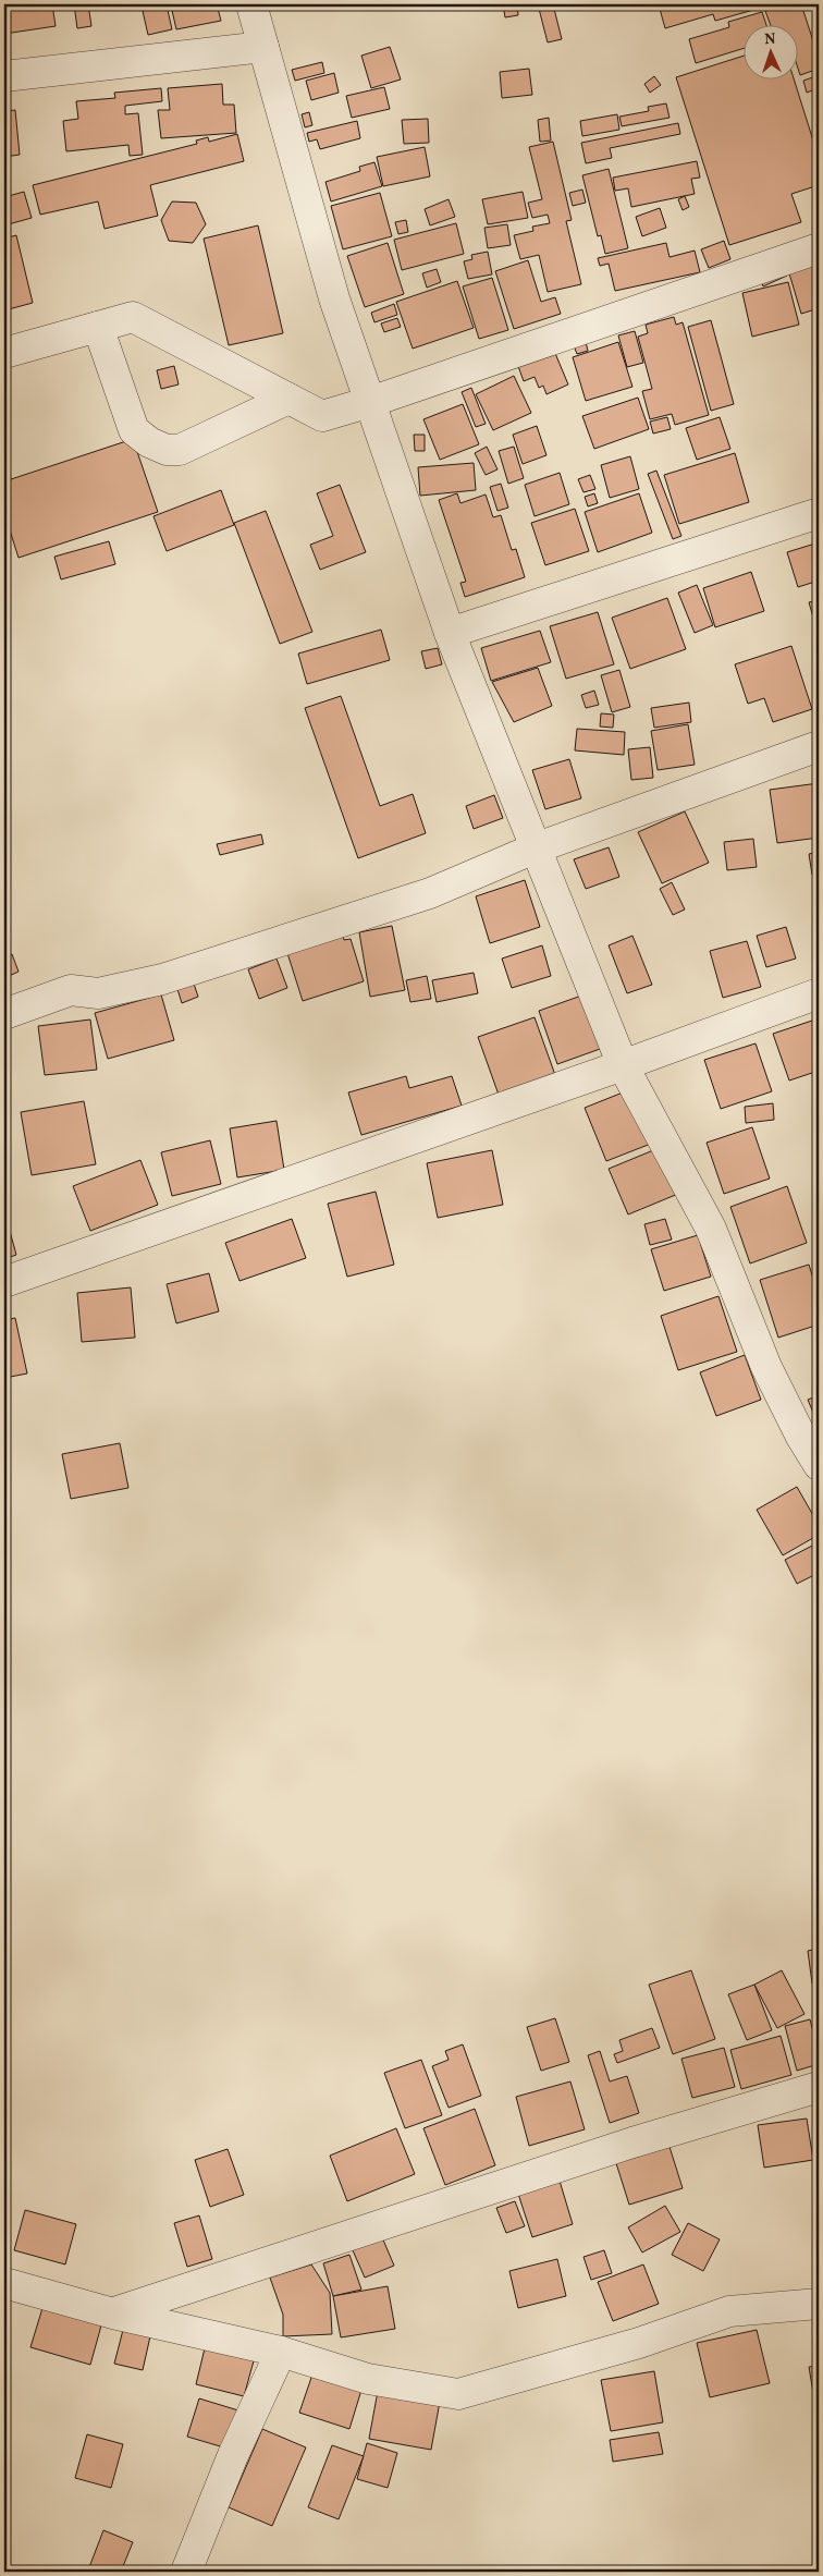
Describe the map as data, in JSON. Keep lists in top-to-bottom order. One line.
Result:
{"north":"top"}
